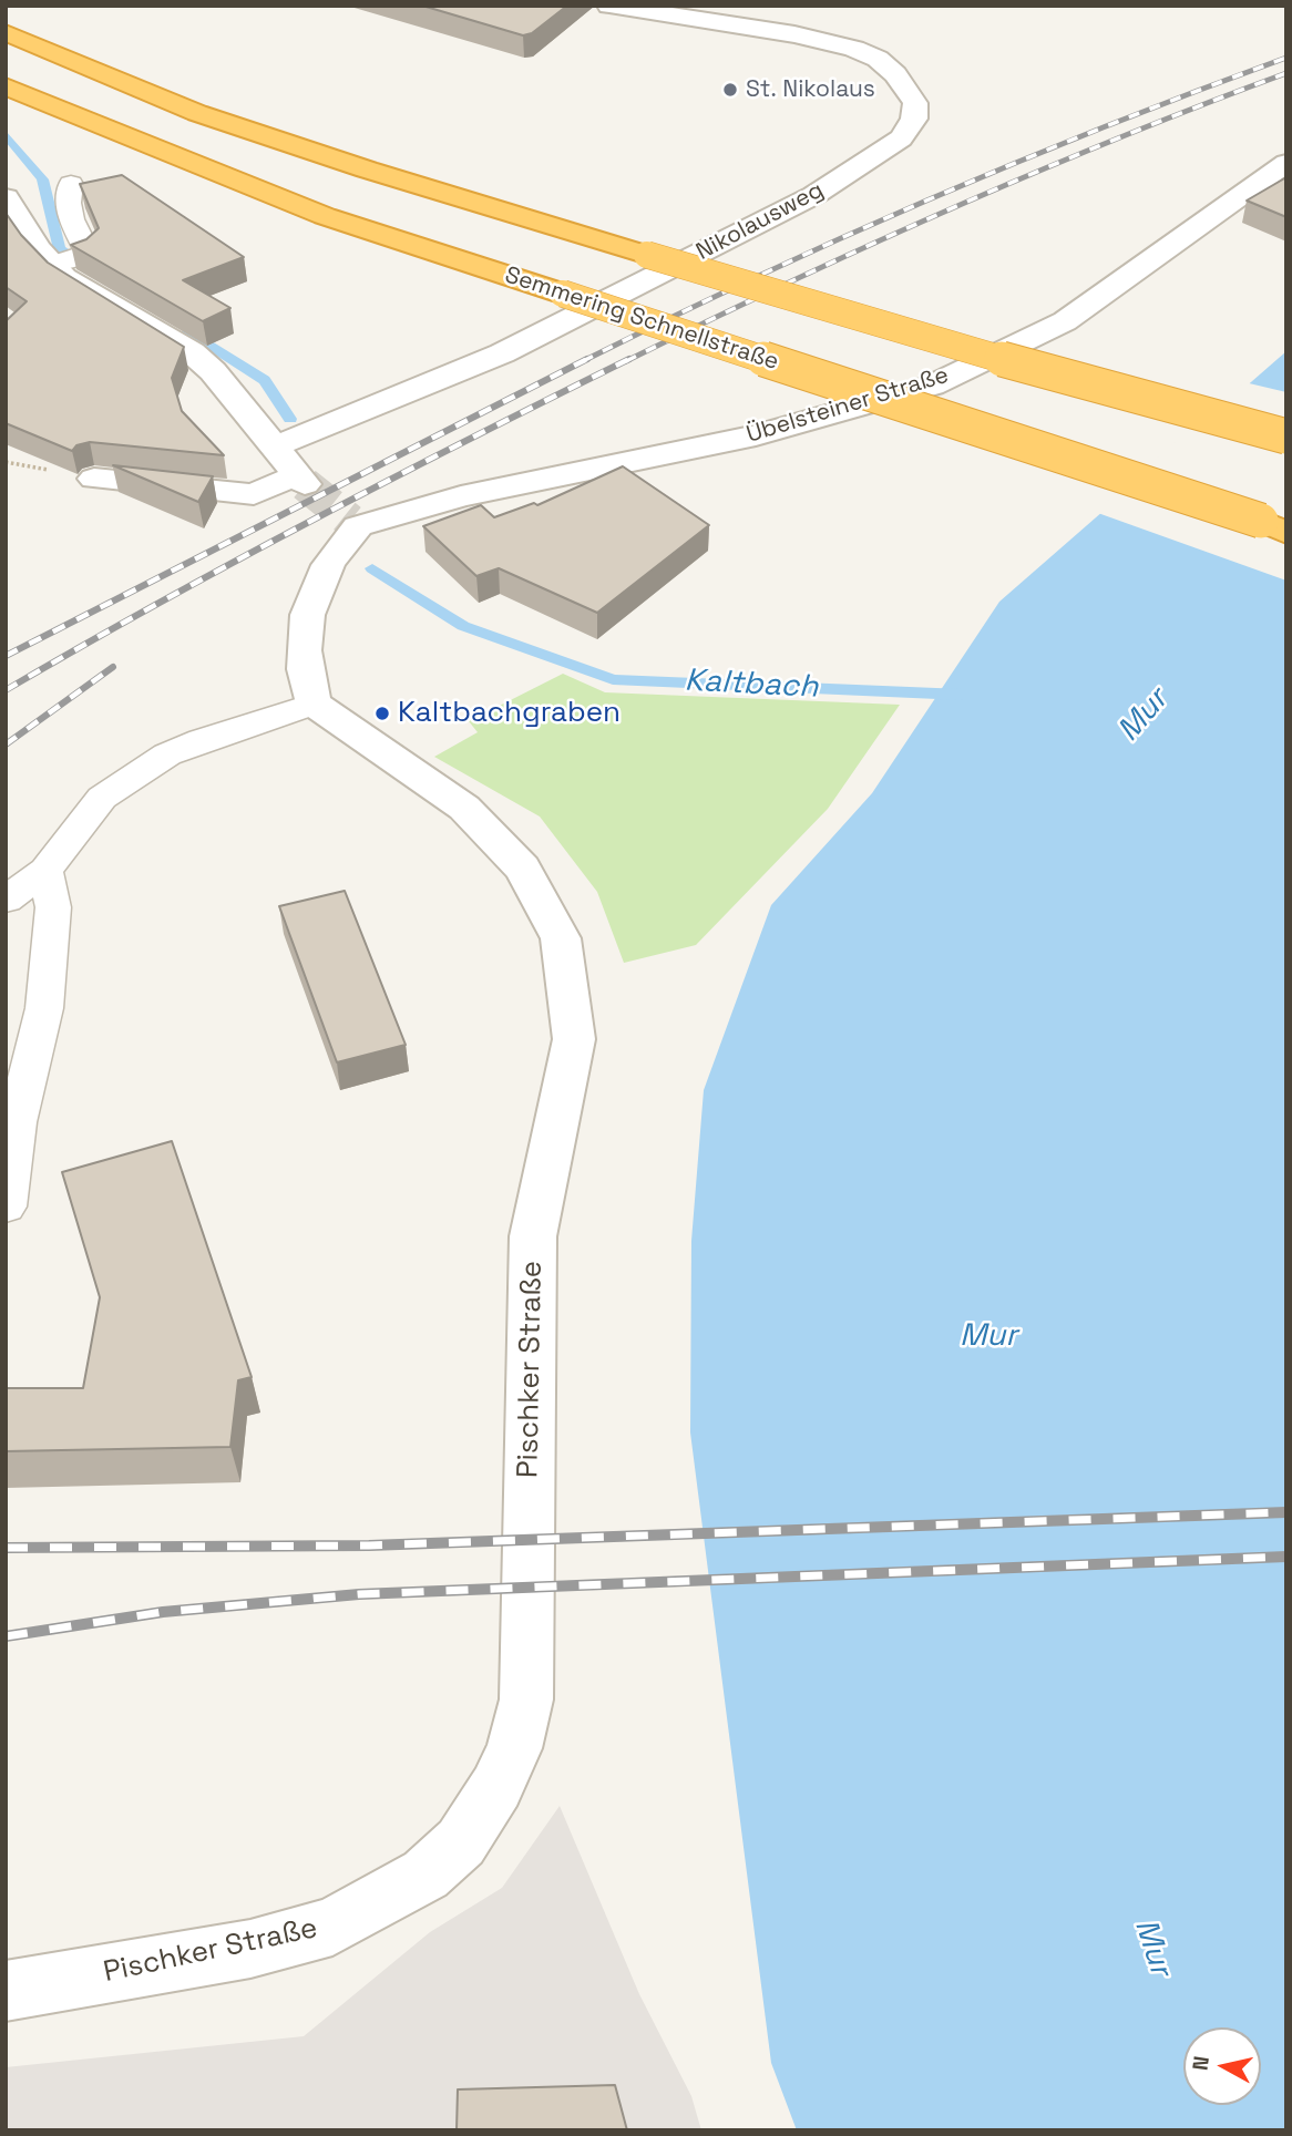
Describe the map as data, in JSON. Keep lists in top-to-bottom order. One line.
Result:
{"streets":{"highway":["Semmering Schnellstraße"],"street":["Nikolausweg","Übelsteiner Straße","Pischker Straße"]},"crossings":[["Übelsteiner Straße","Pischker Straße"]],"water":["Kaltbach","Mur"],"places":["St. Nikolaus","Kaltbachgraben"],"north":"left"}
